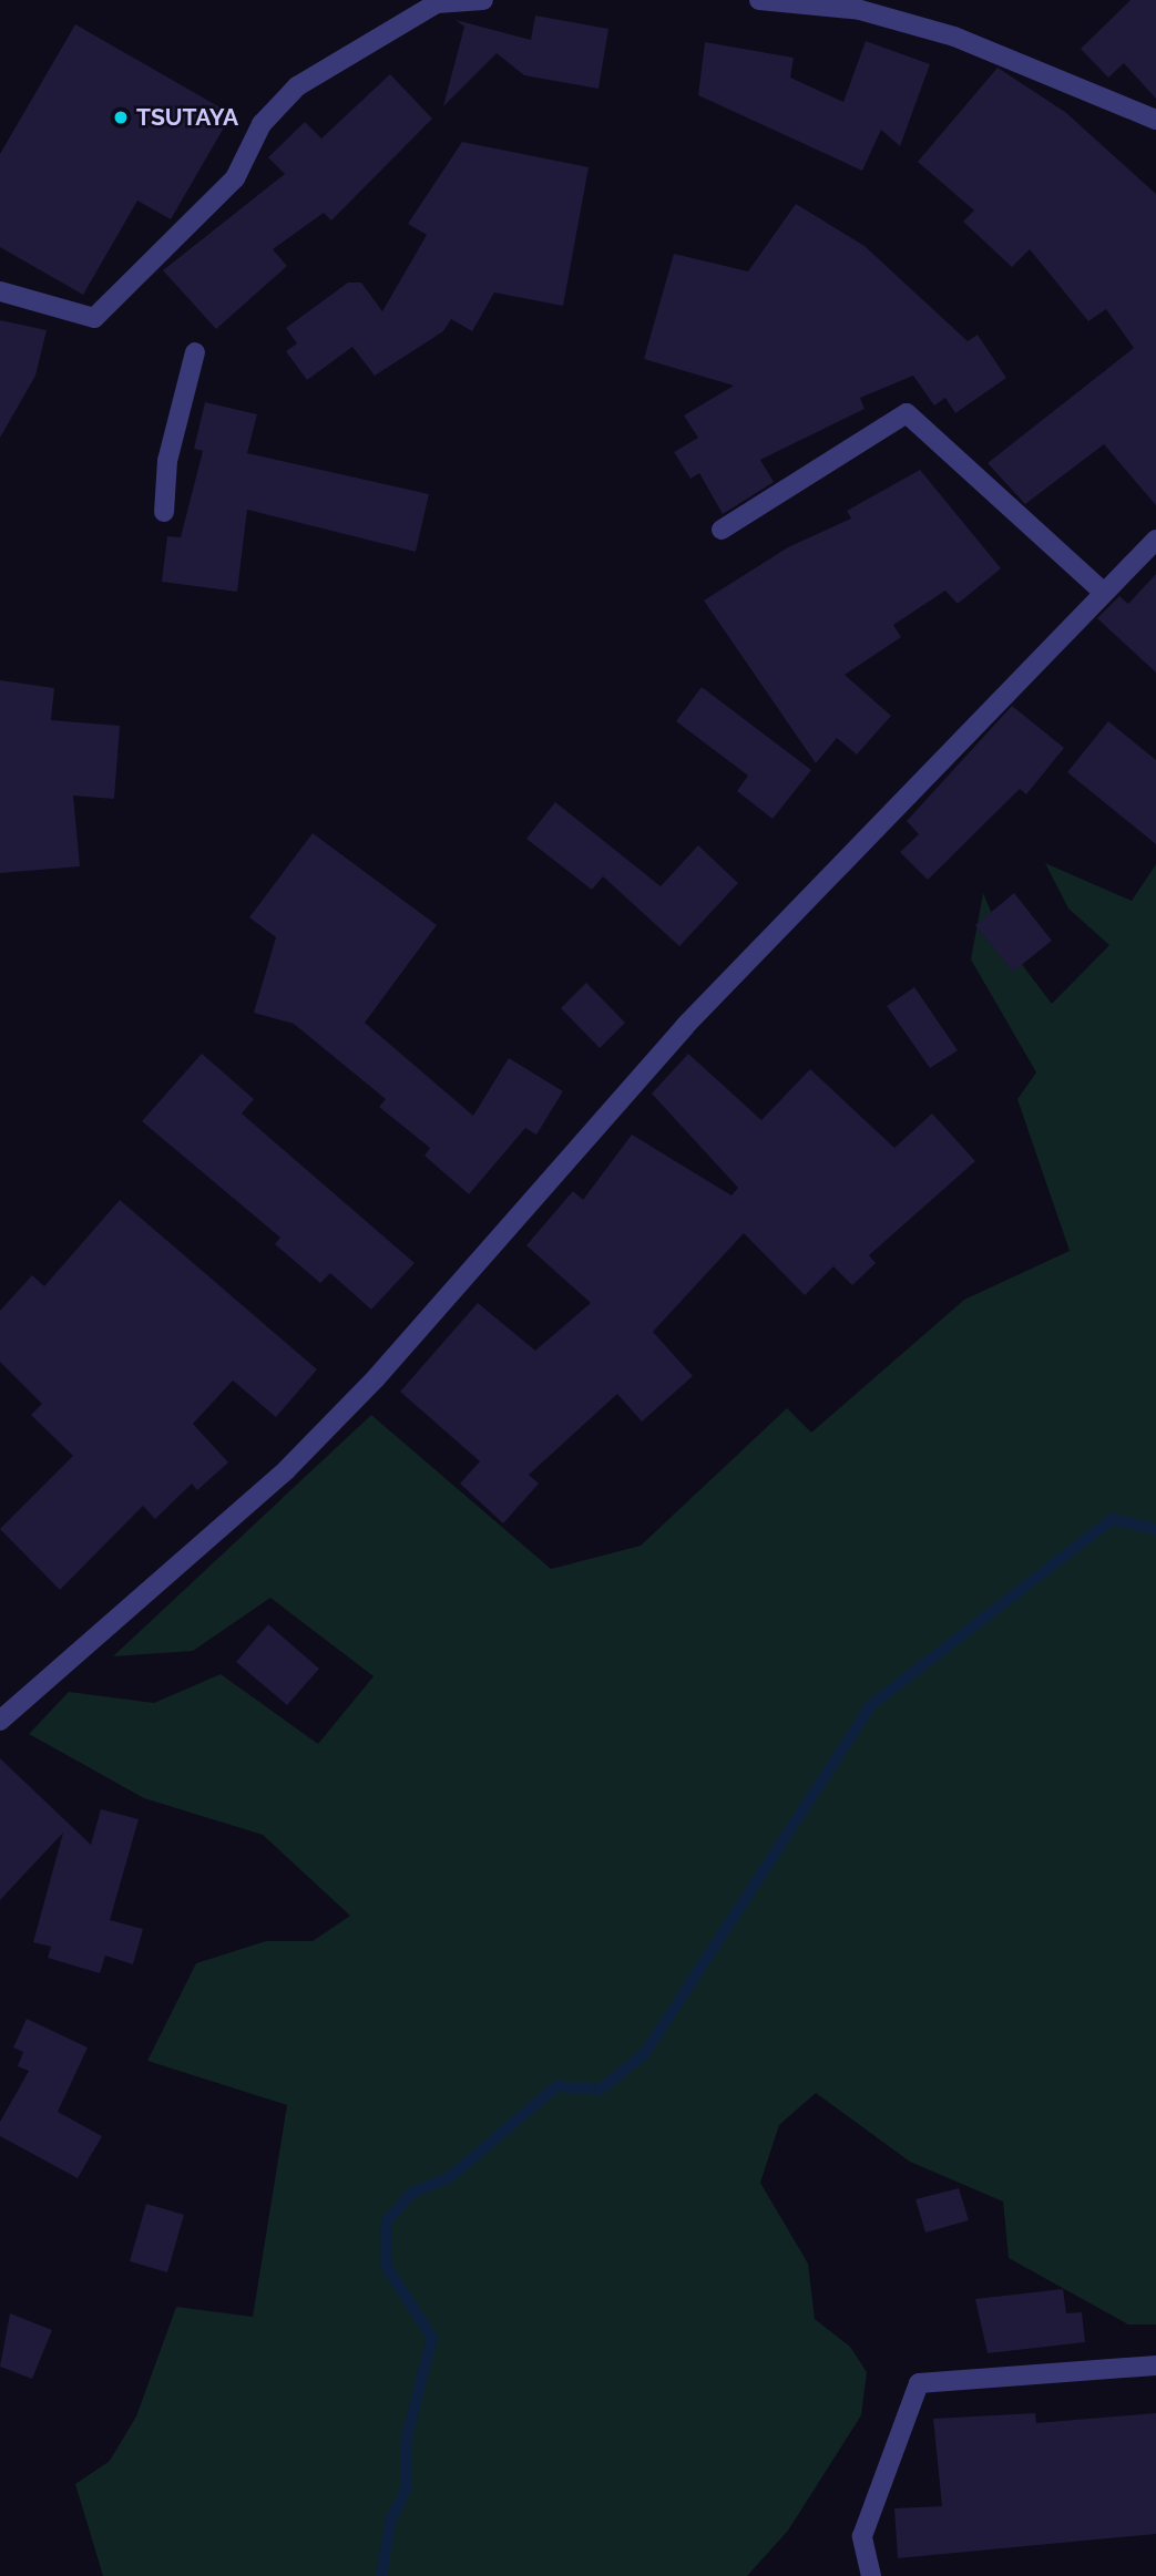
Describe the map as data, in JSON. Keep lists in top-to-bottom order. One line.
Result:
{"places":["TSUTAYA"]}
